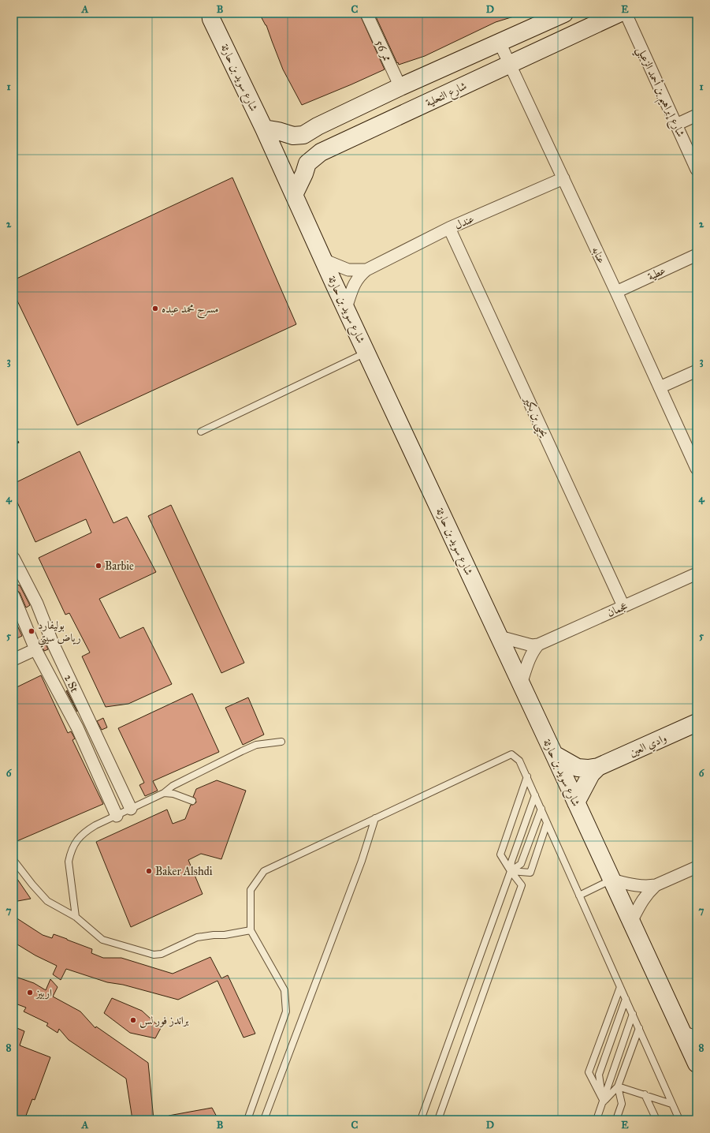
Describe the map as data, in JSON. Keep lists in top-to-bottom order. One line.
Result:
{"streets":{"street":["ممر 56","شارع سويد بن حارثة","شارع إبراهيم بن أحمد الزعبلي","شارع التحلية","عندل","عنابه","عطية","يحيى بن بكير","عجمان","2 St","وادي العين"]},"crossings":[["شارع سويد بن حارثة","شارع التحلية"],["شارع سويد بن حارثة","عندل"],["شارع سويد بن حارثة","وادي العين"],["شارع التحلية","عنابه"],["عندل","عنابه"],["عندل","يحيى بن بكير"],["عنابه","عطية"],["يحيى بن بكير","عجمان"]],"places":["مسرح محمد عبده","Barbie","بوليفارد رياض سيتي","Baker Alshdi","اربيز","براندز فور لس"],"grid":{"columns":["A","B","C","D","E"],"rows":["1","2","3","4","5","6","7","8"]}}
